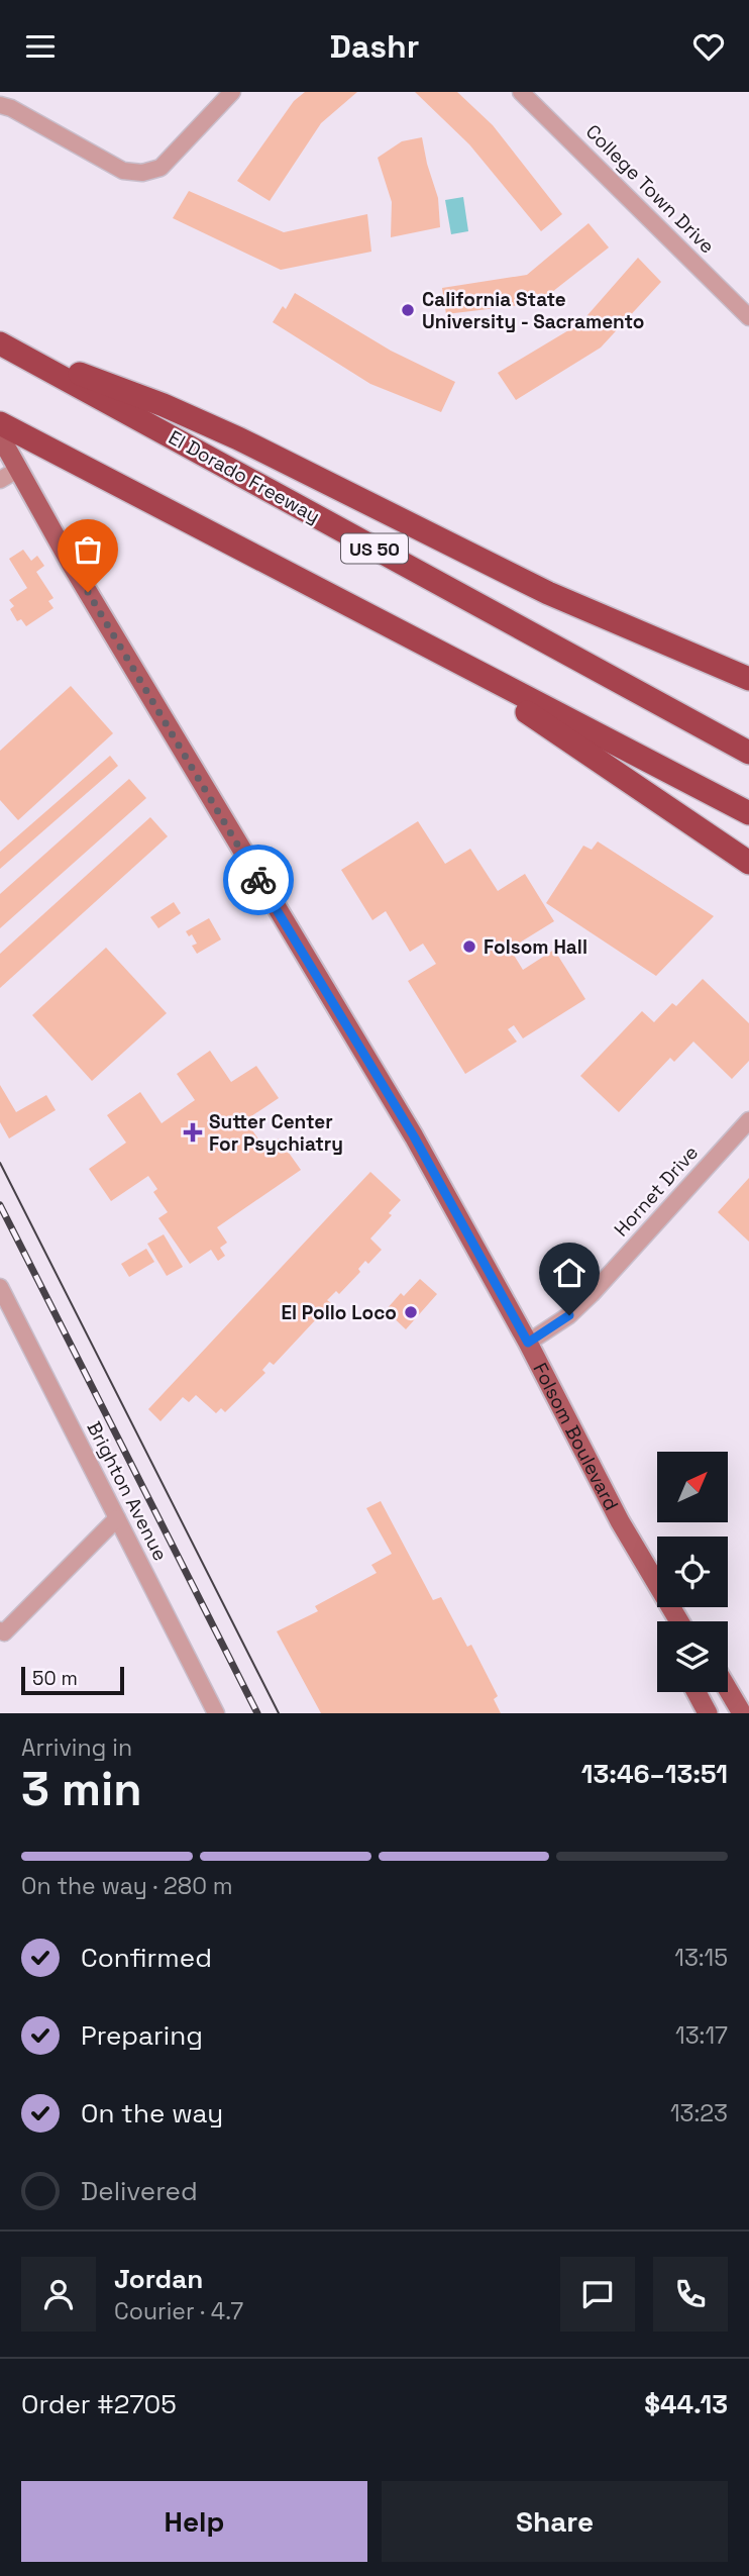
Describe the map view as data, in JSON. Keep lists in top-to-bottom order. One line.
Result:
{"streets":{"highway":["El Dorado Freeway","US 50"],"main road":["Folsom Boulevard"],"street":["College Town Drive","Hornet Drive","Brighton Avenue"]},"crossings":[["Hornet Drive","Folsom Boulevard"]],"places":{"other":["California State University - Sacramento","Folsom Hall","El Pollo Loco"],"health":["Sutter Center For Psychiatry"]},"scale_bar":"50 m","north":"top right","page":{"header":"Dashr","scale":"50 m","heading":["3 min","Arriving in","13:46–13:51"],"panel":["Jordan","Courier · 4.7","Order #2705","$44.13"],"bar":"On the way · 280 m","list":[["Confirmed","13:15"],["Preparing","13:17"],["On the way","13:23"],"Delivered"],"buttons":["Help","Share"]}}
